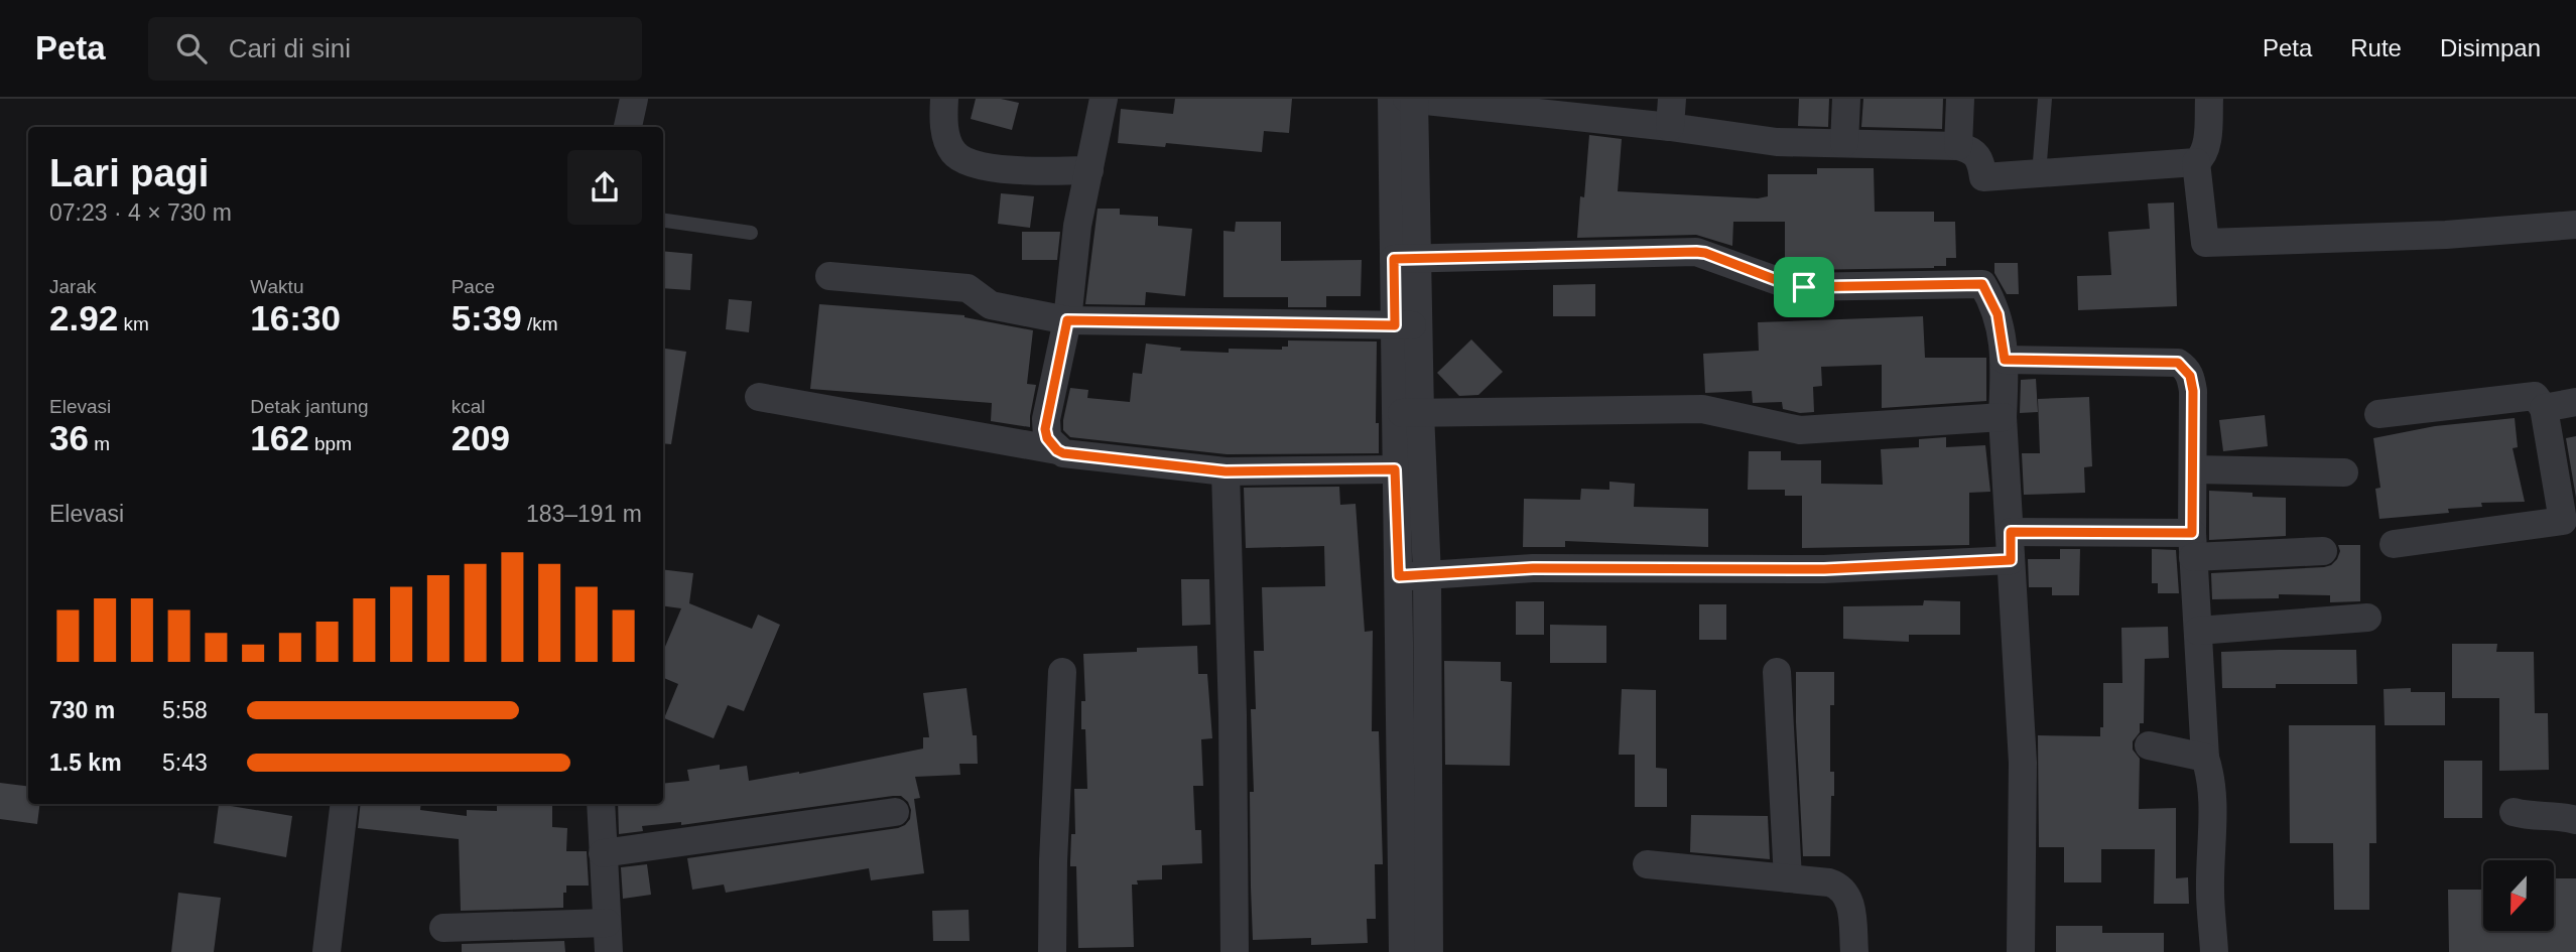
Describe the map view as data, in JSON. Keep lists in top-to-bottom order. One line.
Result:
{"north":"bottom","page":{"header":"Peta","search":"Cari di sini","nav":["Peta","Rute","Disimpan"],"heading":["Lari pagi","07:23 · 4 × 730 m"],"stats":[["Jarak","2.92 km"],["Waktu","16:30"],["Pace","5:39 /km"],["Elevasi","36 m"],["Detak jantung","162 bpm"],["kcal","209"]],"chart":["Elevasi","183–191 m"],"list":[{"name":"730 m","note":"5:58"},{"name":"1.5 km","note":"5:43"}]}}
